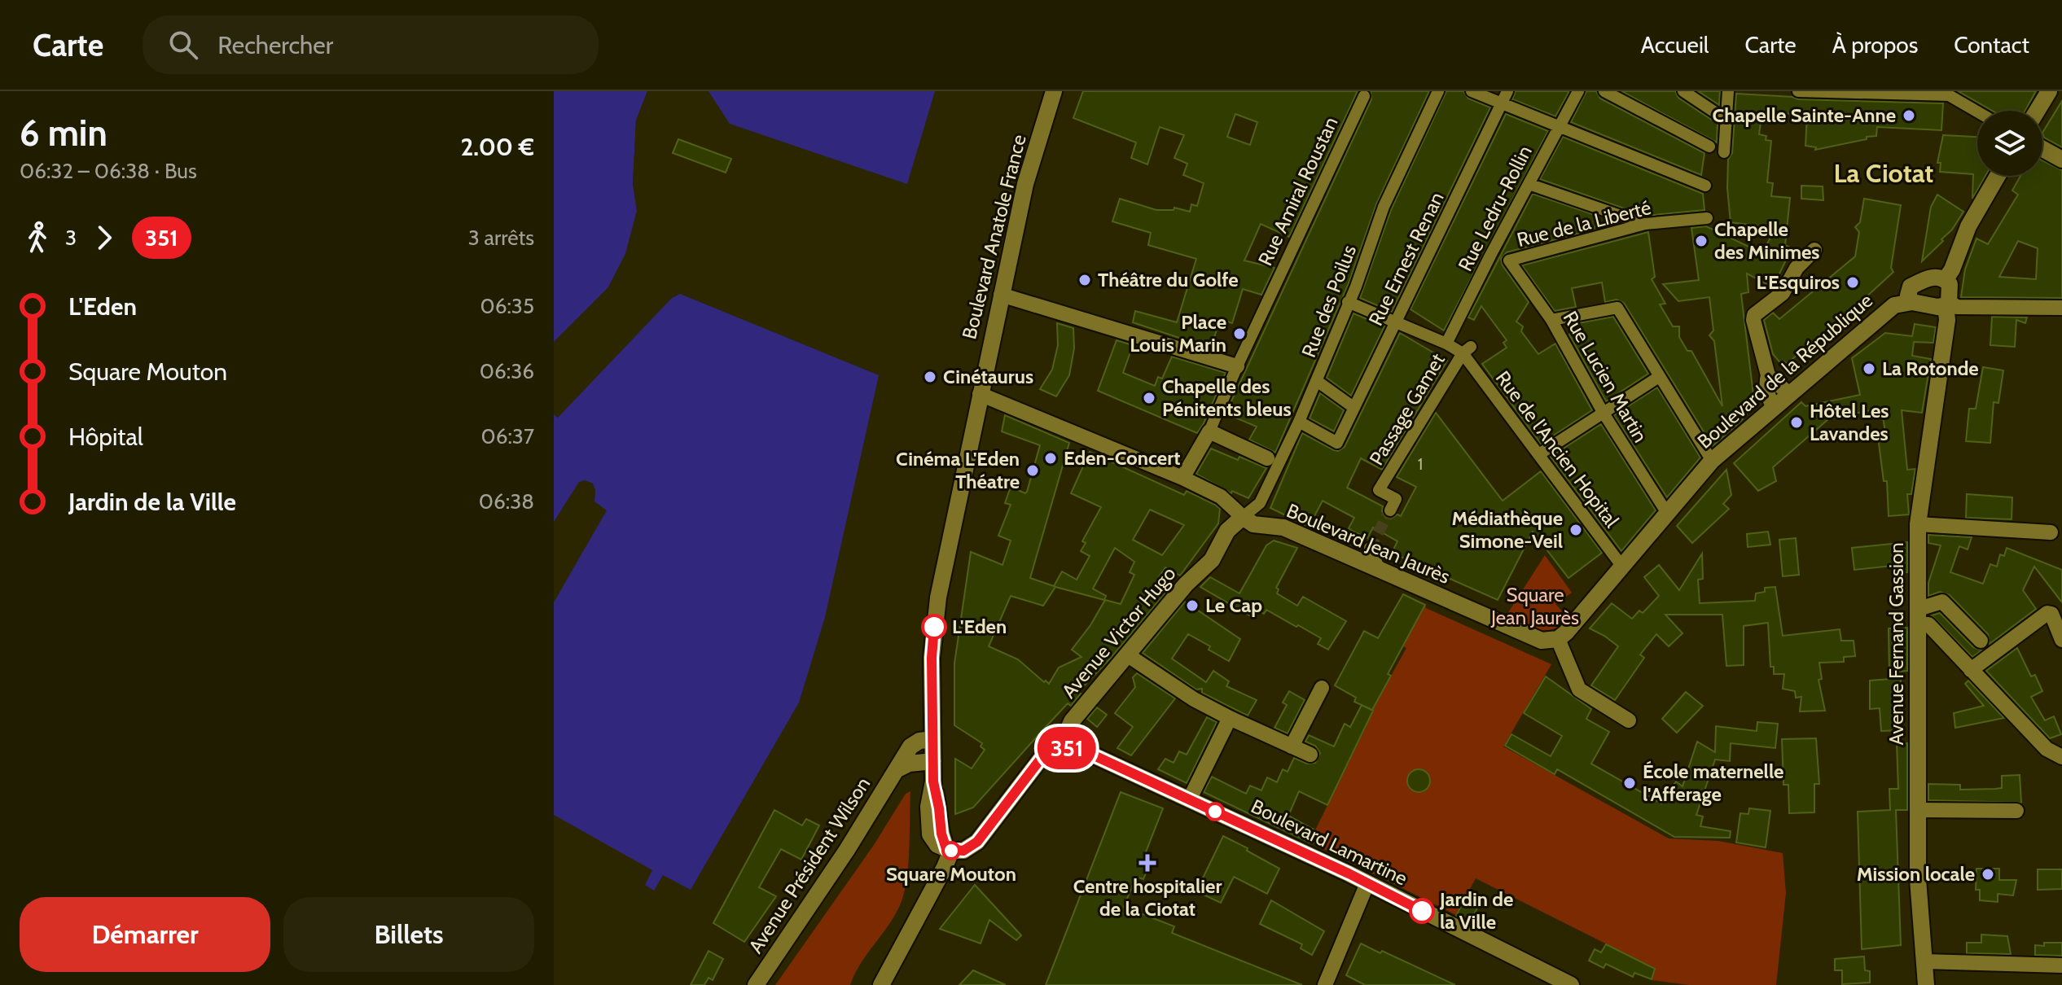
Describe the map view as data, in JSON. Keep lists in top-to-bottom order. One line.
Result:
{"streets":{"street":["Rue Amiral Roustan","Rue Ledru-Rollin","Rue de la Liberté","Boulevard Anatole France","Rue Ernest Renan","Rue des Poilus","Boulevard de la République","Rue Lucien Martin","Passage Gamet","Rue de l'Ancien Hopital","Boulevard Jean Jaurès","Avenue Victor Hugo","Avenue Fernand Gassion","Boulevard Lamartine","Avenue Président Wilson"]},"crossings":[["Rue Amiral Roustan","Boulevard Jean Jaurès"],["Rue de la Liberté","Rue Lucien Martin"],["Boulevard Anatole France","Boulevard Jean Jaurès"],["Boulevard Anatole France","Avenue Président Wilson"],["Rue Ernest Renan","Rue des Poilus"],["Rue des Poilus","Boulevard Jean Jaurès"],["Rue des Poilus","Avenue Victor Hugo"],["Boulevard de la République","Rue Lucien Martin"],["Boulevard de la République","Rue de l'Ancien Hopital"],["Boulevard de la République","Boulevard Jean Jaurès"],["Boulevard de la République","Avenue Fernand Gassion"],["Passage Gamet","Rue de l'Ancien Hopital"],["Boulevard Jean Jaurès","Avenue Victor Hugo"],["Avenue Victor Hugo","Boulevard Lamartine"]],"districts":["La Ciotat"],"parks":["Square Jean Jaurès"],"places":{"other":["Chapelle Sainte-Anne","Chapelle des Minimes","Théâtre du Golfe","L'Esquiros","Place Louis Marin","La Rotonde","Cinétaurus","Chapelle des Pénitents bleus","Hôtel Les Lavandes","Eden-Concert","Cinéma L'Eden Théatre","Médiathèque Simone-Veil","Le Cap","L'Eden","École maternelle l'Afferage","Square Mouton","Mission locale","Jardin de la Ville"],"health":["Centre hospitalier de la Ciotat"]},"lines":["bus line 351"],"house_numbers":["1"],"page":{"header":"Carte","search":"Rechercher","nav":["Accueil","Carte","À propos","Contact"],"heading":["6 min","06:32 – 06:38 · Bus","2.00 €"],"on_map":"351","legs":["3","351","3 arrêts"],"list":[{"name":"L'Eden","value":"06:35"},{"name":"Square Mouton","value":"06:36"},{"name":"Hôpital","value":"06:37"},{"name":"Jardin de la Ville","value":"06:38"}],"buttons":["Démarrer","Billets"]}}
